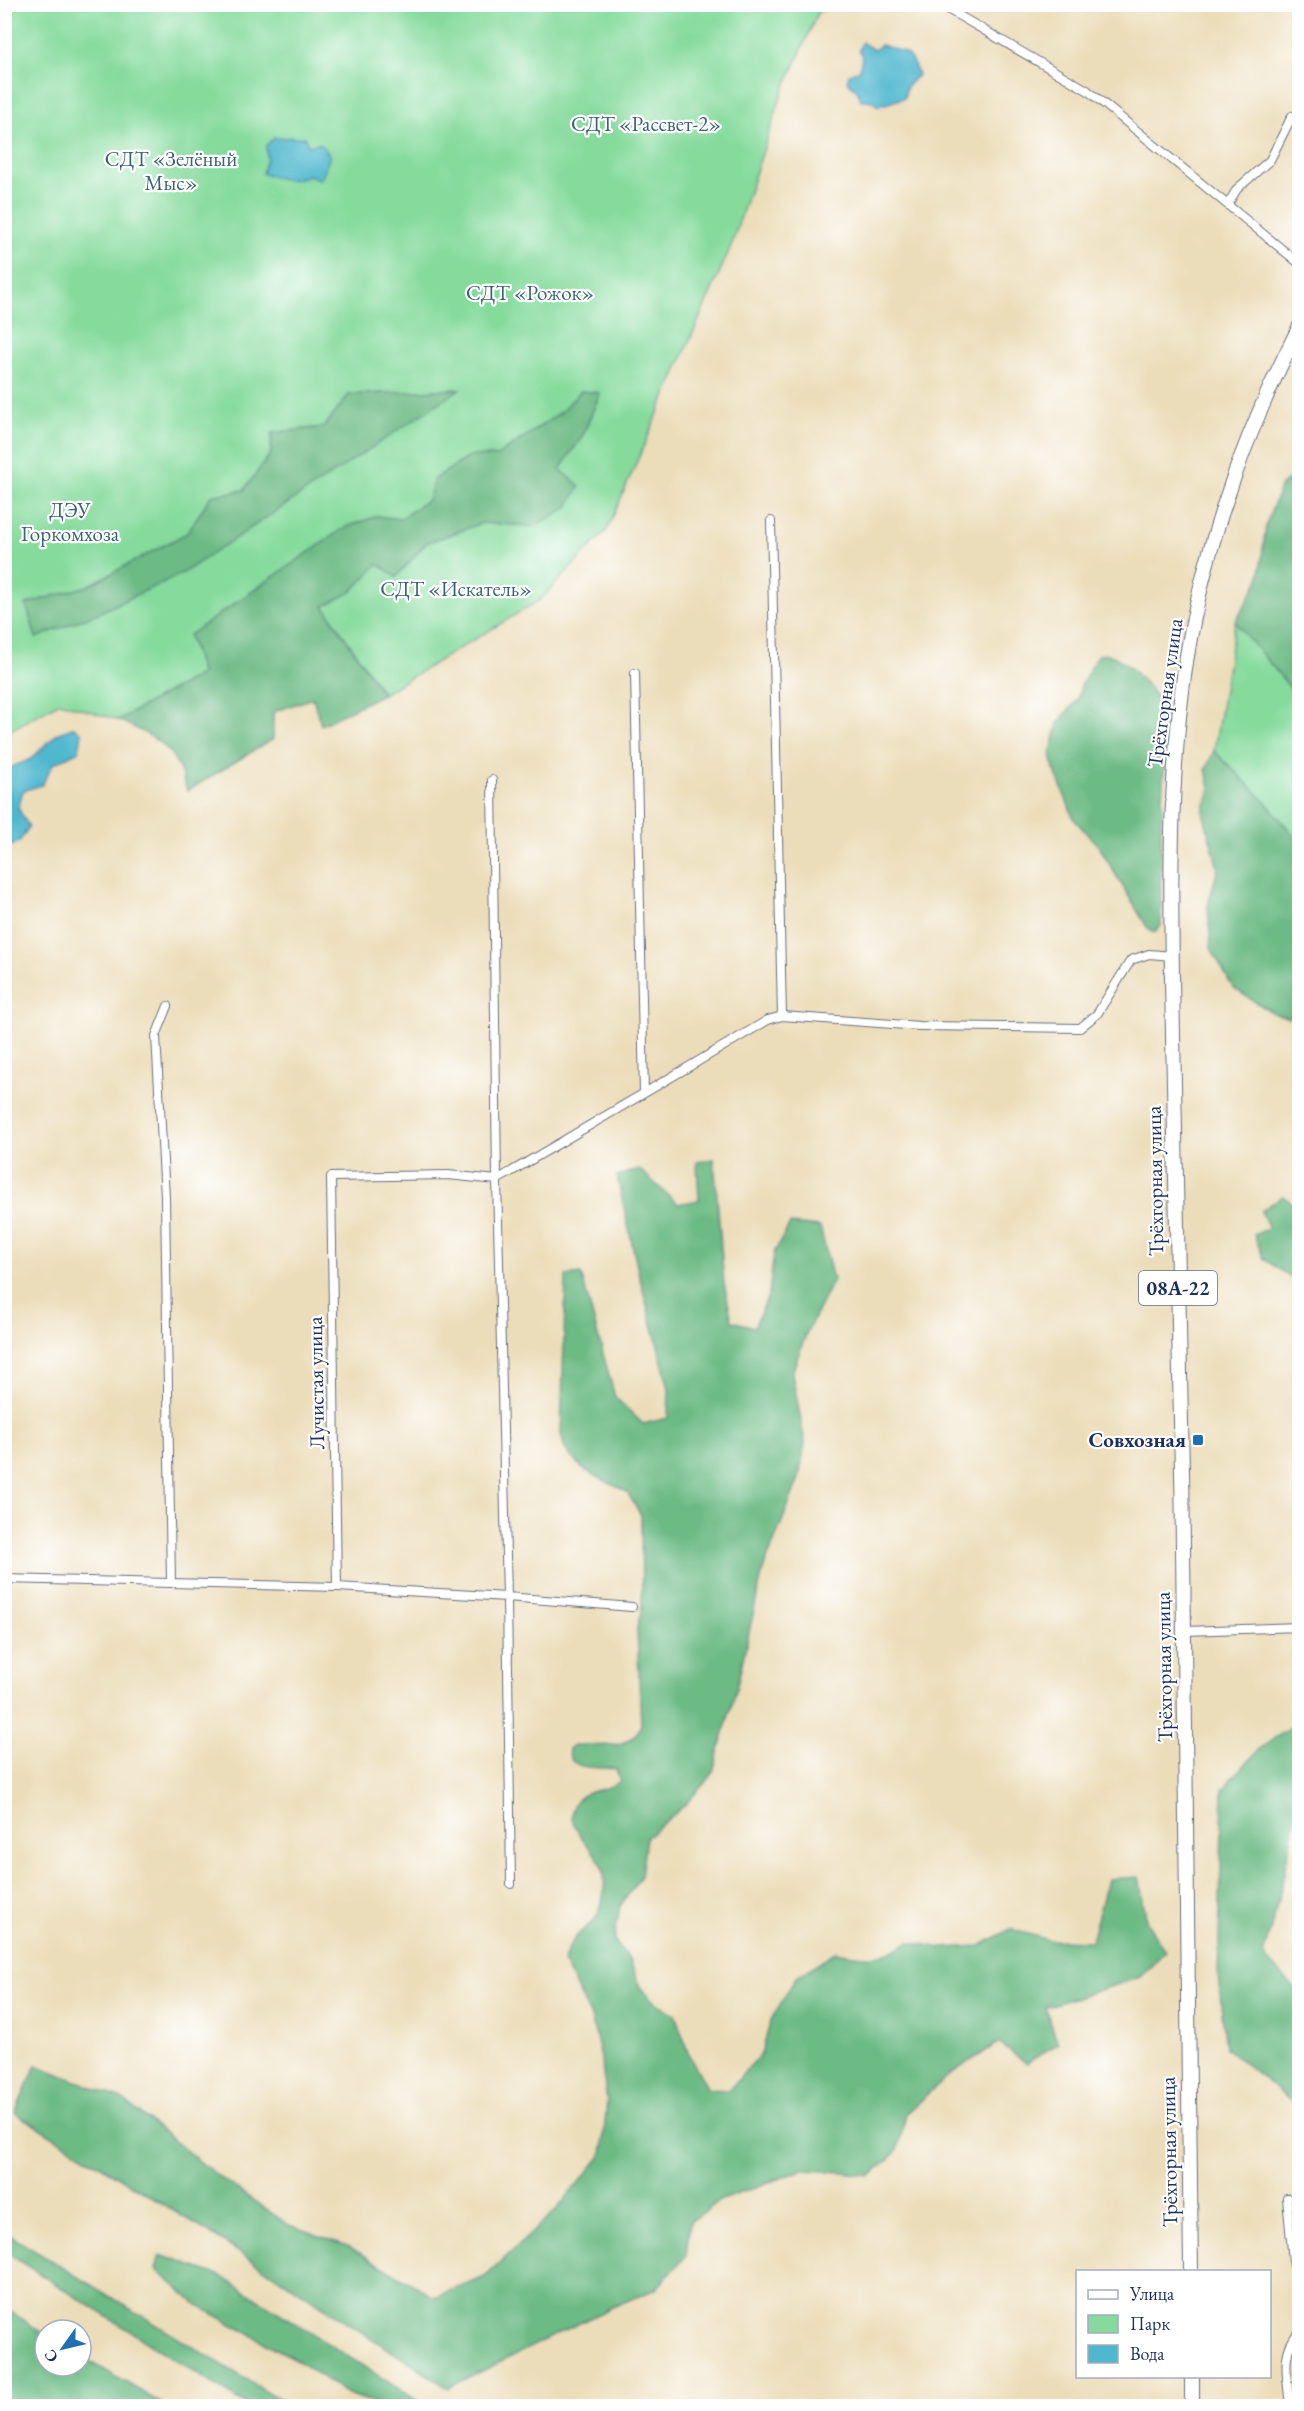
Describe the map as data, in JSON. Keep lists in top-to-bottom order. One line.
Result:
{"streets":{"highway":["Трёхгорная улица","08А-22"],"street":["Лучистая улица"]},"parks":["СДТ «Рассвет-2»","СДТ «Зелёный Мыс»","СДТ «Рожок»","ДЭУ Горкомхоза","СДТ «Искатель»"],"places":{"transit":["Совхозная"]},"legend":["Улица","Парк","Вода"],"north":"bottom left"}
